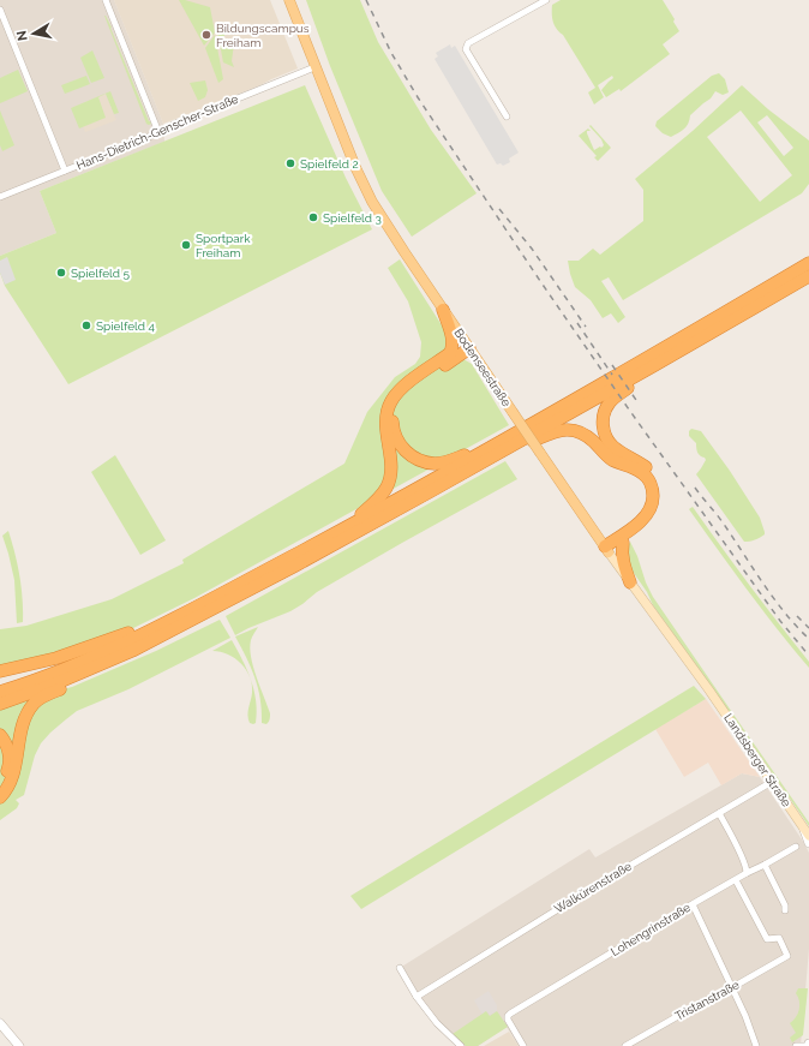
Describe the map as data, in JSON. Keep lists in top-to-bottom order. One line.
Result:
{"streets":{"main road":["Bodenseestraße","Landsberger Straße"],"street":["Hans-Dietrich-Genscher-Straße","Walkürenstraße","Lohengrinstraße","Tristanstraße"]},"crossings":[["Hans-Dietrich-Genscher-Straße","Bodenseestraße"],["Bodenseestraße","Landsberger Straße"],["Landsberger Straße","Walkürenstraße"],["Lohengrinstraße","Tristanstraße"]],"places":["Bildungscampus Freiham","Spielfeld 2","Spielfeld 3","Sportpark Freiham","Spielfeld 5","Spielfeld 4"],"north":"left"}
